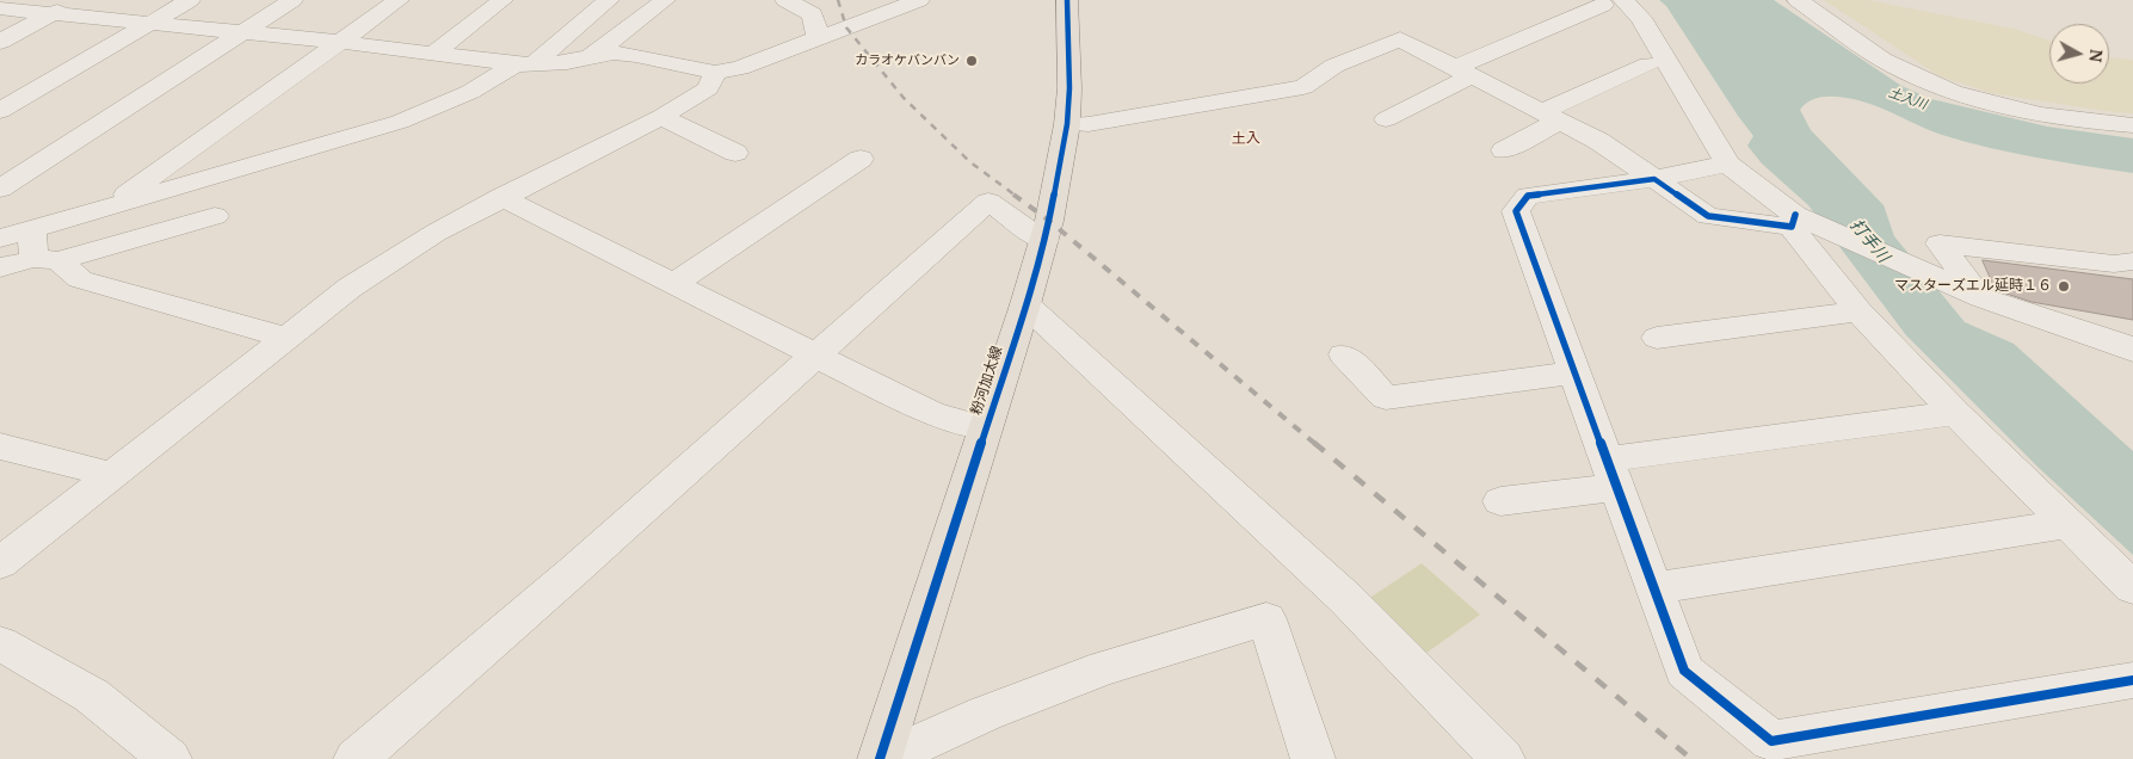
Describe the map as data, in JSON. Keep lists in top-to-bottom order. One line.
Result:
{"streets":{"main road":["粉河加太線"]},"districts":["土入"],"water":["土入川","打手川"],"places":["カラオケバンバン","マスターズエル延時１６"],"north":"right"}
